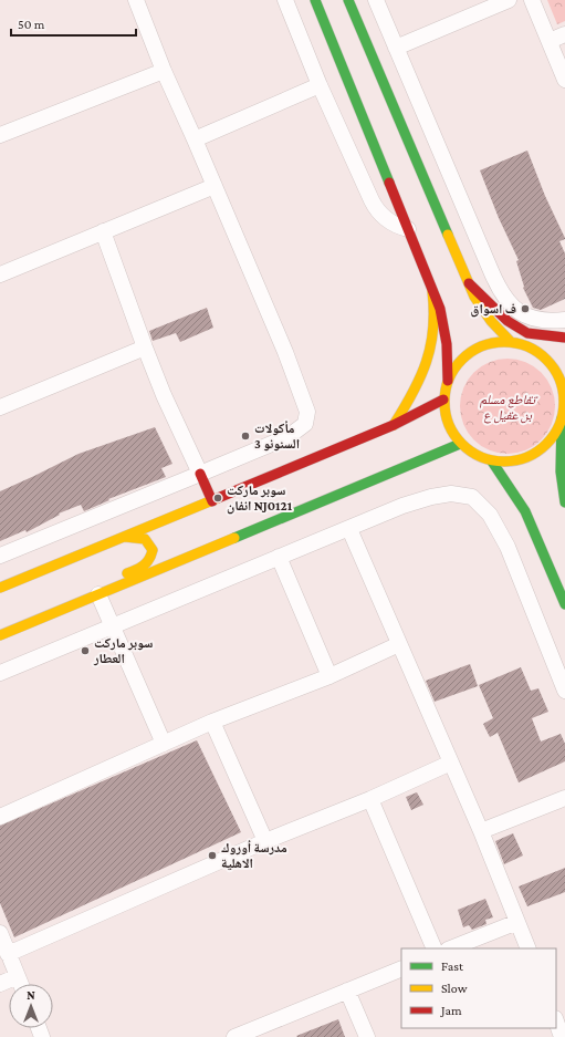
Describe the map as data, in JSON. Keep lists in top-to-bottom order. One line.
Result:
{"parks":["تقاطع مسلم بن عقيل ع"],"places":["ف اسواق","مأكولات السنونو 3","سوبر ماركت انفان NJ0121","سوبر ماركت العطار","مدرسة أوروك الاهلية"],"legend":["Fast","Slow","Jam"],"scale_bar":"50 m","north":"top"}
